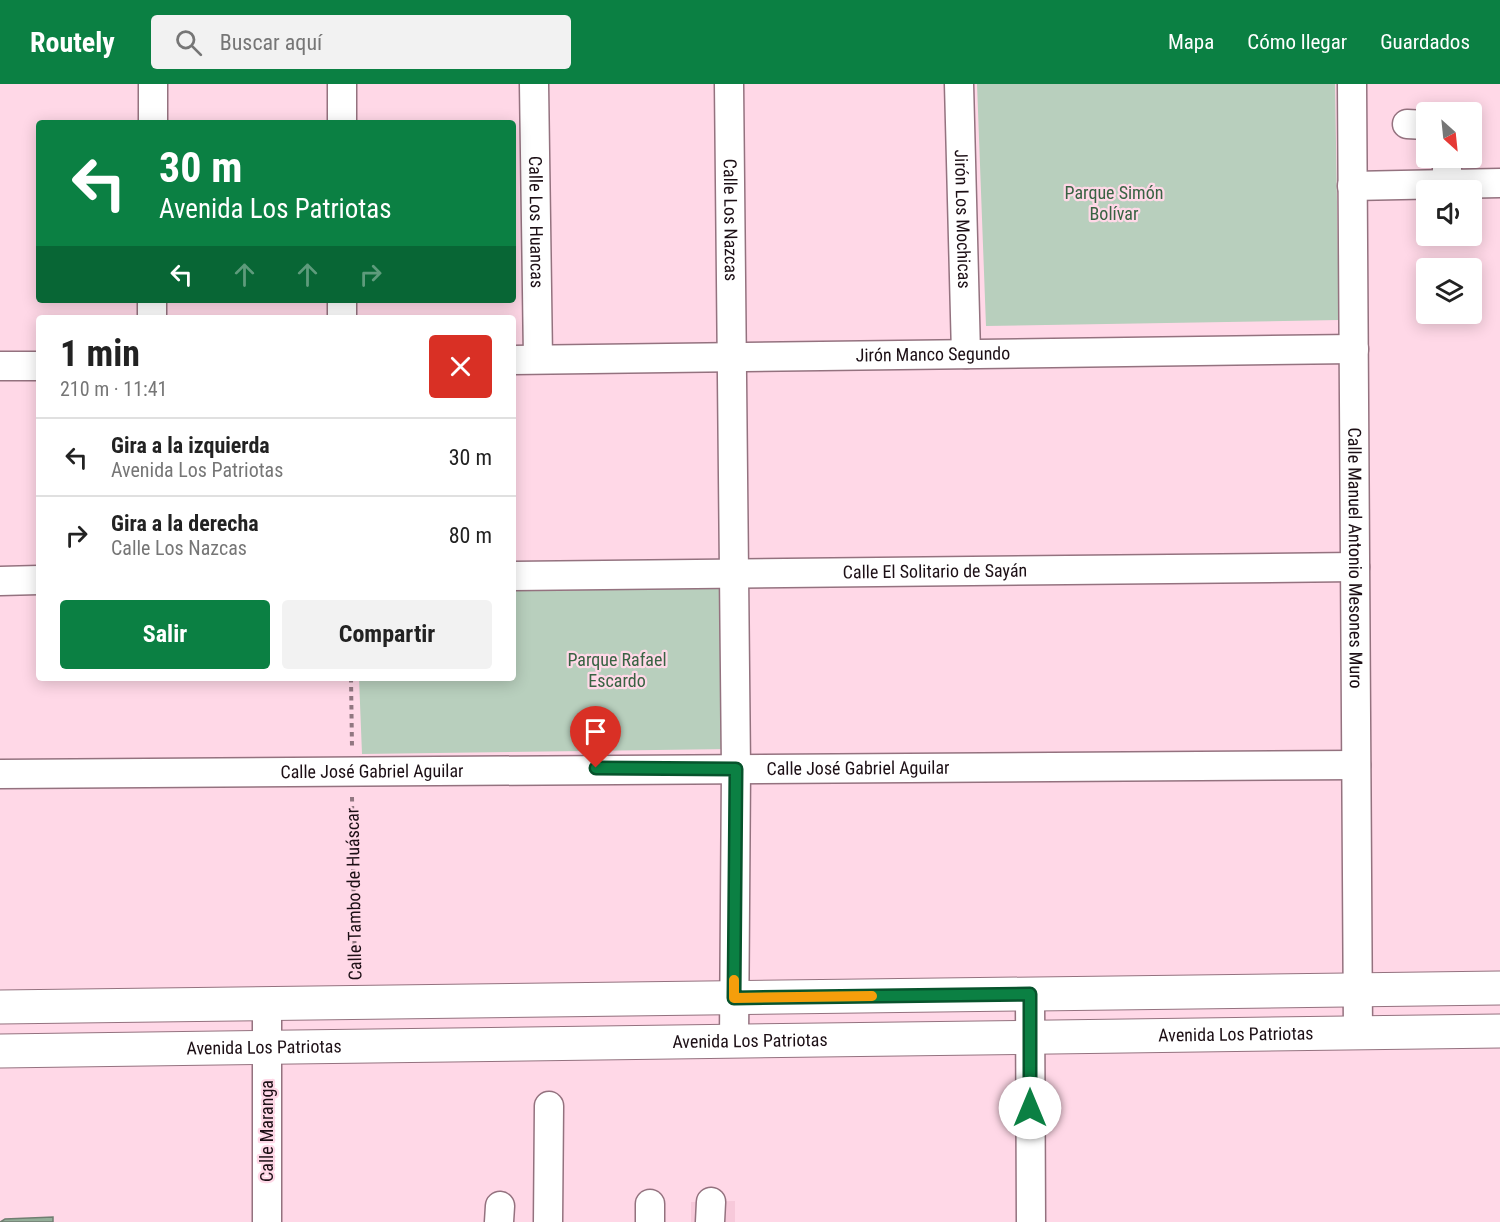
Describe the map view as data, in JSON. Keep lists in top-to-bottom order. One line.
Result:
{"streets":{"main road":["Avenida Los Patriotas"],"street":["Jirón Los Mochicas","Calle Los Nazcas","Calle Los Huancas","Jirón Manco Segundo","Calle Manuel Antonio Mesones Muro","Calle El Solitario de Sayán","Calle José Gabriel Aguilar","Calle Maranga"],"path":["Calle Tambo de Huáscar"]},"crossings":[["Jirón Los Mochicas","Jirón Manco Segundo"],["Calle Los Nazcas","Jirón Manco Segundo"],["Calle Los Nazcas","Calle El Solitario de Sayán"],["Calle Los Nazcas","Calle José Gabriel Aguilar"],["Calle Los Huancas","Jirón Manco Segundo"],["Jirón Manco Segundo","Calle Manuel Antonio Mesones Muro"],["Calle Manuel Antonio Mesones Muro","Calle El Solitario de Sayán"],["Calle Manuel Antonio Mesones Muro","Calle José Gabriel Aguilar"],["Calle Manuel Antonio Mesones Muro","Avenida Los Patriotas"],["Calle José Gabriel Aguilar","Calle Tambo de Huáscar"],["Avenida Los Patriotas","Calle Maranga"]],"parks":["Parque Simón Bolívar","Parque Rafael Escardo"],"north":"bottom right","page":{"header":"Routely","search":"Buscar aquí","nav":["Mapa","Cómo llegar","Guardados"],"turn":["30 m","Avenida Los Patriotas"],"heading":["1 min","210 m · 11:41"],"list":[{"name":"Gira a la izquierda","note":"Avenida Los Patriotas","value":"30 m"},{"name":"Gira a la derecha","note":"Calle Los Nazcas","value":"80 m"}],"buttons":["Salir","Compartir"]}}
